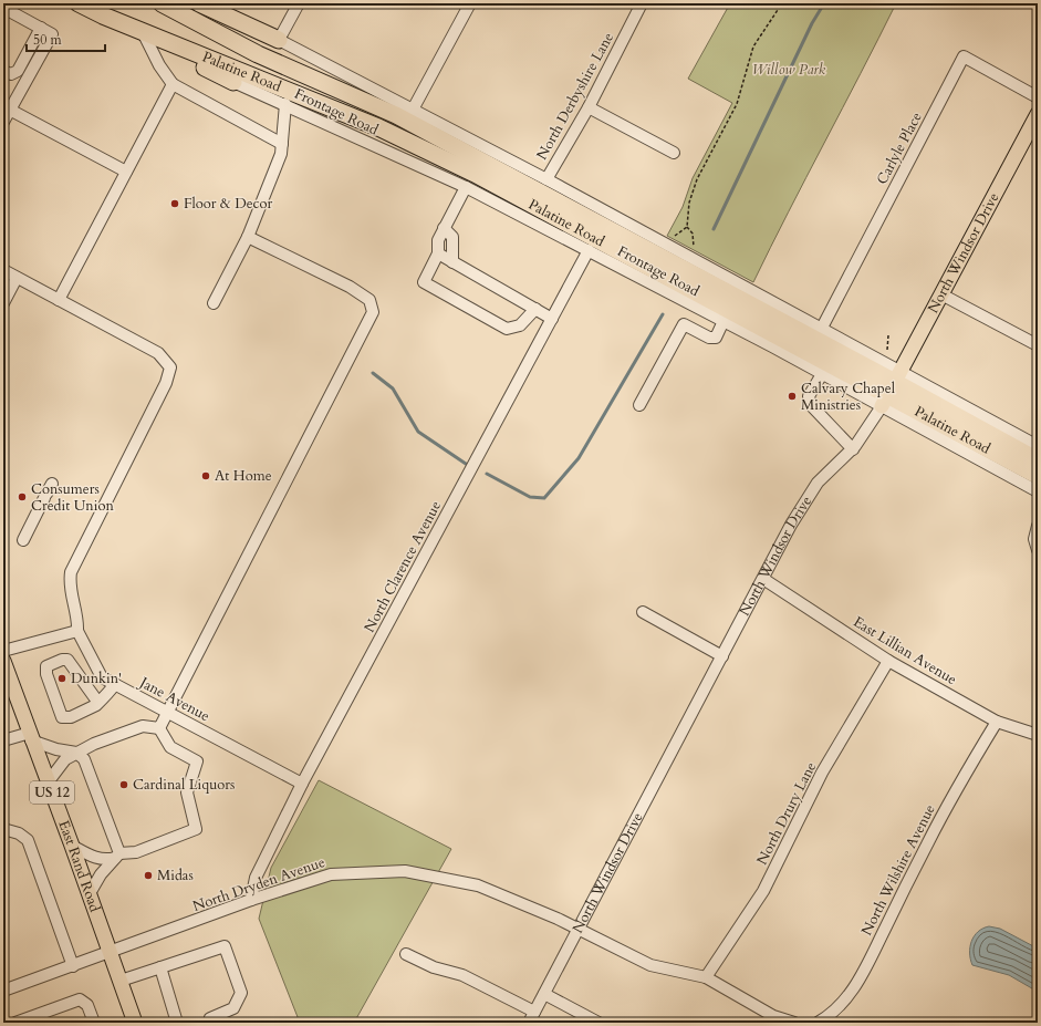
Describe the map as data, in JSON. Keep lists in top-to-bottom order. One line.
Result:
{"streets":{"highway":["Palatine Road"],"main road":["North Windsor Drive","US 12","East Rand Road"],"street":["North Derbyshire Lane","Frontage Road","Carlyle Place","North Clarence Avenue","East Lillian Avenue","Jane Avenue","North Drury Lane","North Wilshire Avenue","North Dryden Avenue"]},"crossings":[["Palatine Road","Frontage Road"],["Palatine Road","North Windsor Drive"],["North Derbyshire Lane","Frontage Road"],["Frontage Road","Carlyle Place"],["Frontage Road","North Windsor Drive"],["Frontage Road","North Clarence Avenue"],["North Windsor Drive","East Lillian Avenue"],["North Windsor Drive","North Dryden Avenue"],["North Clarence Avenue","Jane Avenue"],["North Clarence Avenue","North Dryden Avenue"],["East Lillian Avenue","North Drury Lane"],["East Lillian Avenue","North Wilshire Avenue"],["North Drury Lane","North Dryden Avenue"],["East Rand Road","North Dryden Avenue"]],"parks":["Willow Park"],"places":["Floor & Decor","Calvary Chapel Ministries","At Home","Consumers Credit Union","Dunkin'","Cardinal Liquors","Midas"],"scale_bar":"50 m"}
